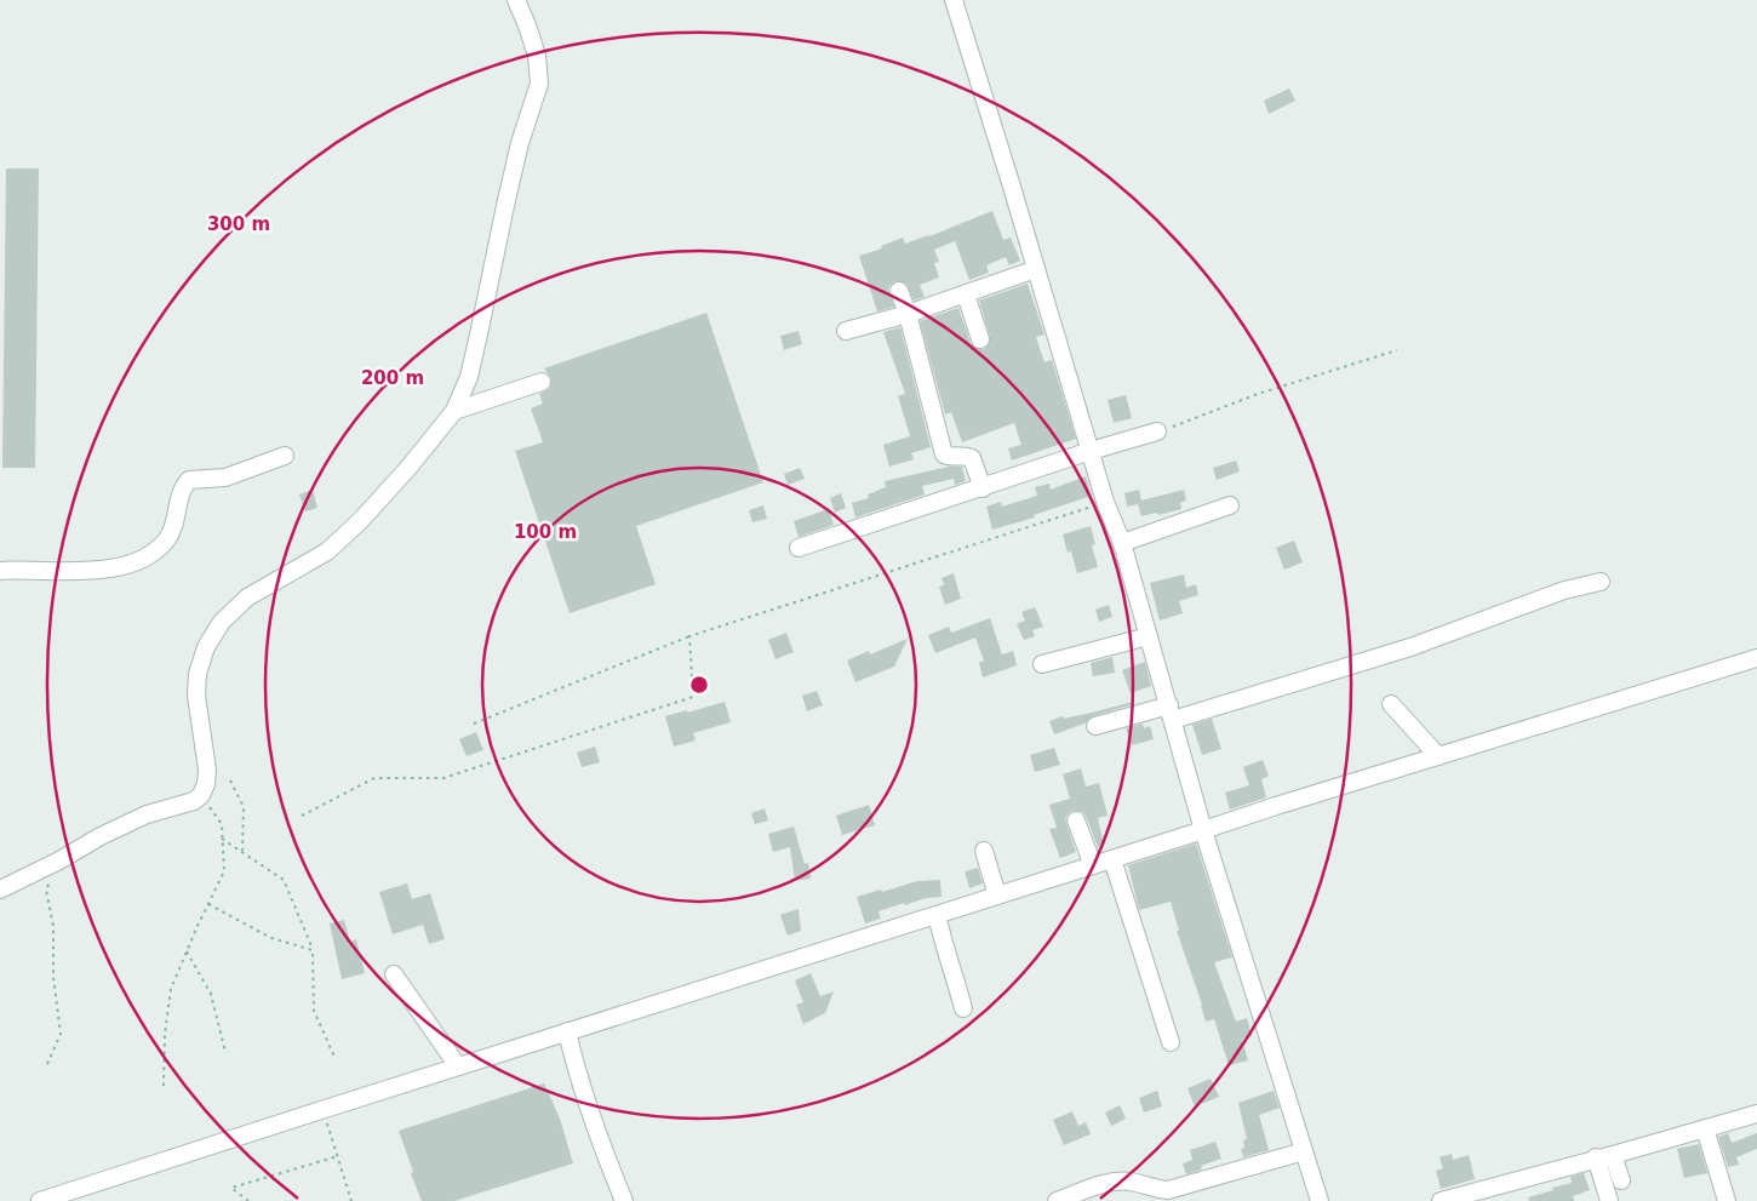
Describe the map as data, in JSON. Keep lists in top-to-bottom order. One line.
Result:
{"rings":["300 m","200 m","100 m"]}
